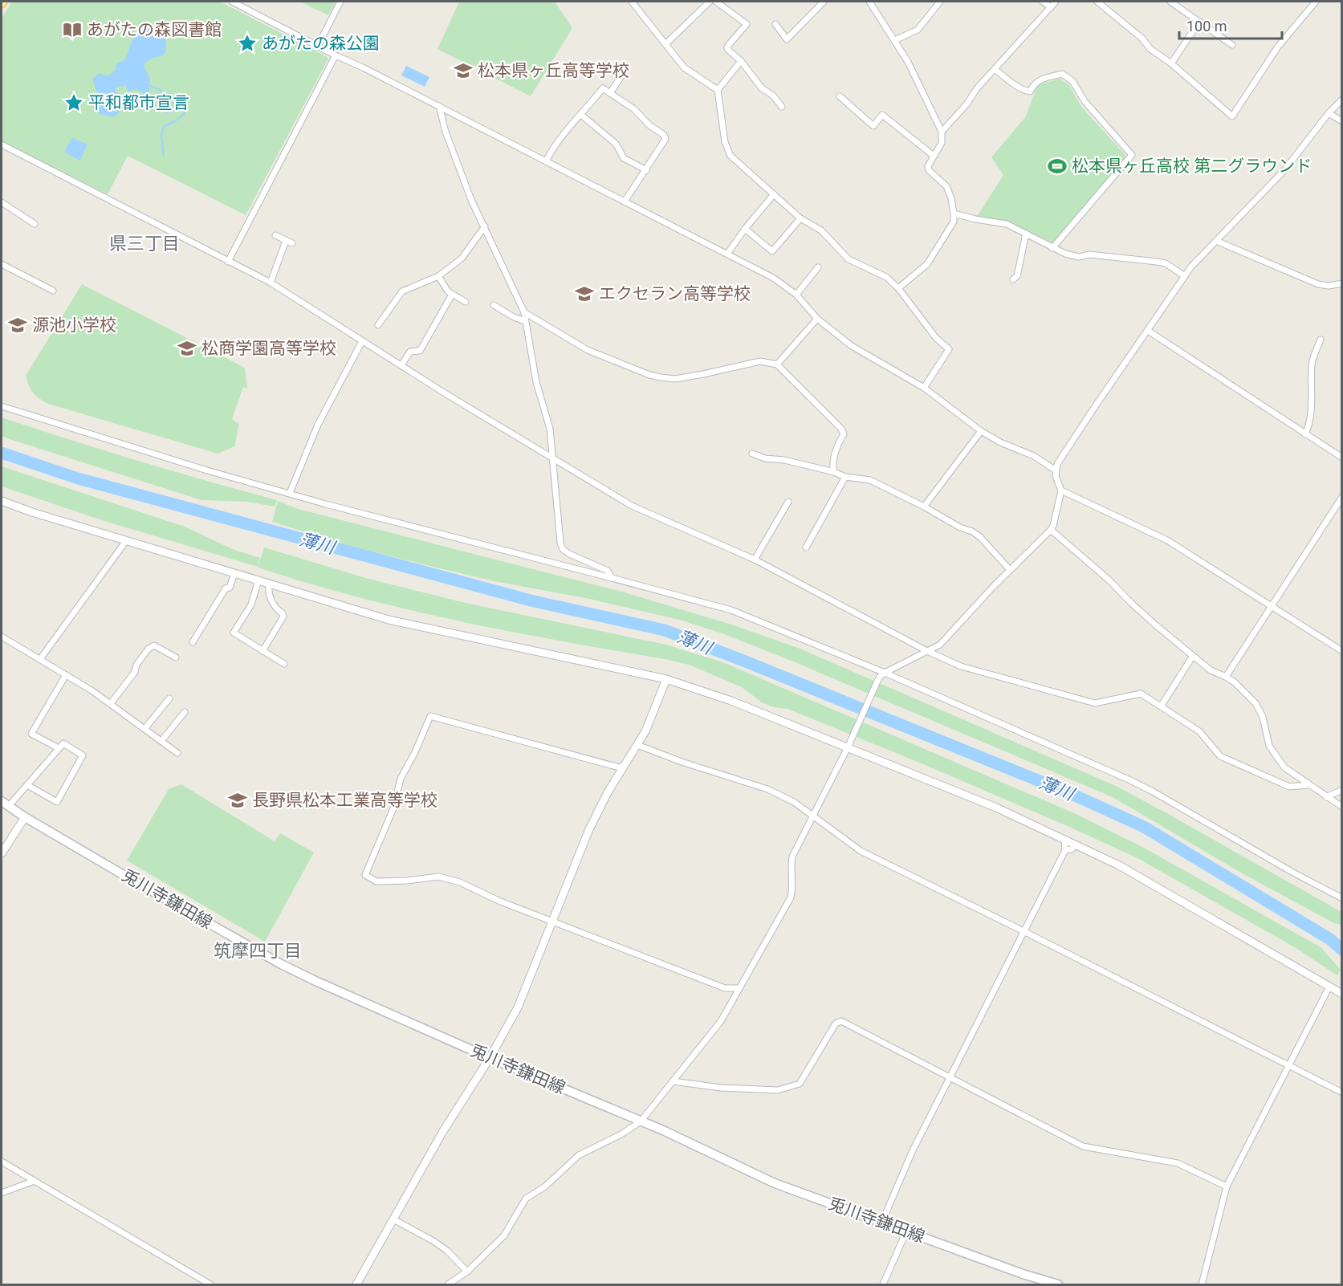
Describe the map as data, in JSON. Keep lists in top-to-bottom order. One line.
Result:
{"streets":{"main road":["兎川寺鎌田線"]},"districts":["県三丁目","筑摩四丁目"],"water":["薄川"],"places":{"library":["あがたの森図書館"],"place":["あがたの森公園","平和都市宣言"],"school or university":["松本県ヶ丘高等学校","エクセラン高等学校","源池小学校","松商学園高等学校","長野県松本工業高等学校"],"sports":["松本県ヶ丘高校 第二グラウンド"]},"scale_bar":"100 m"}
